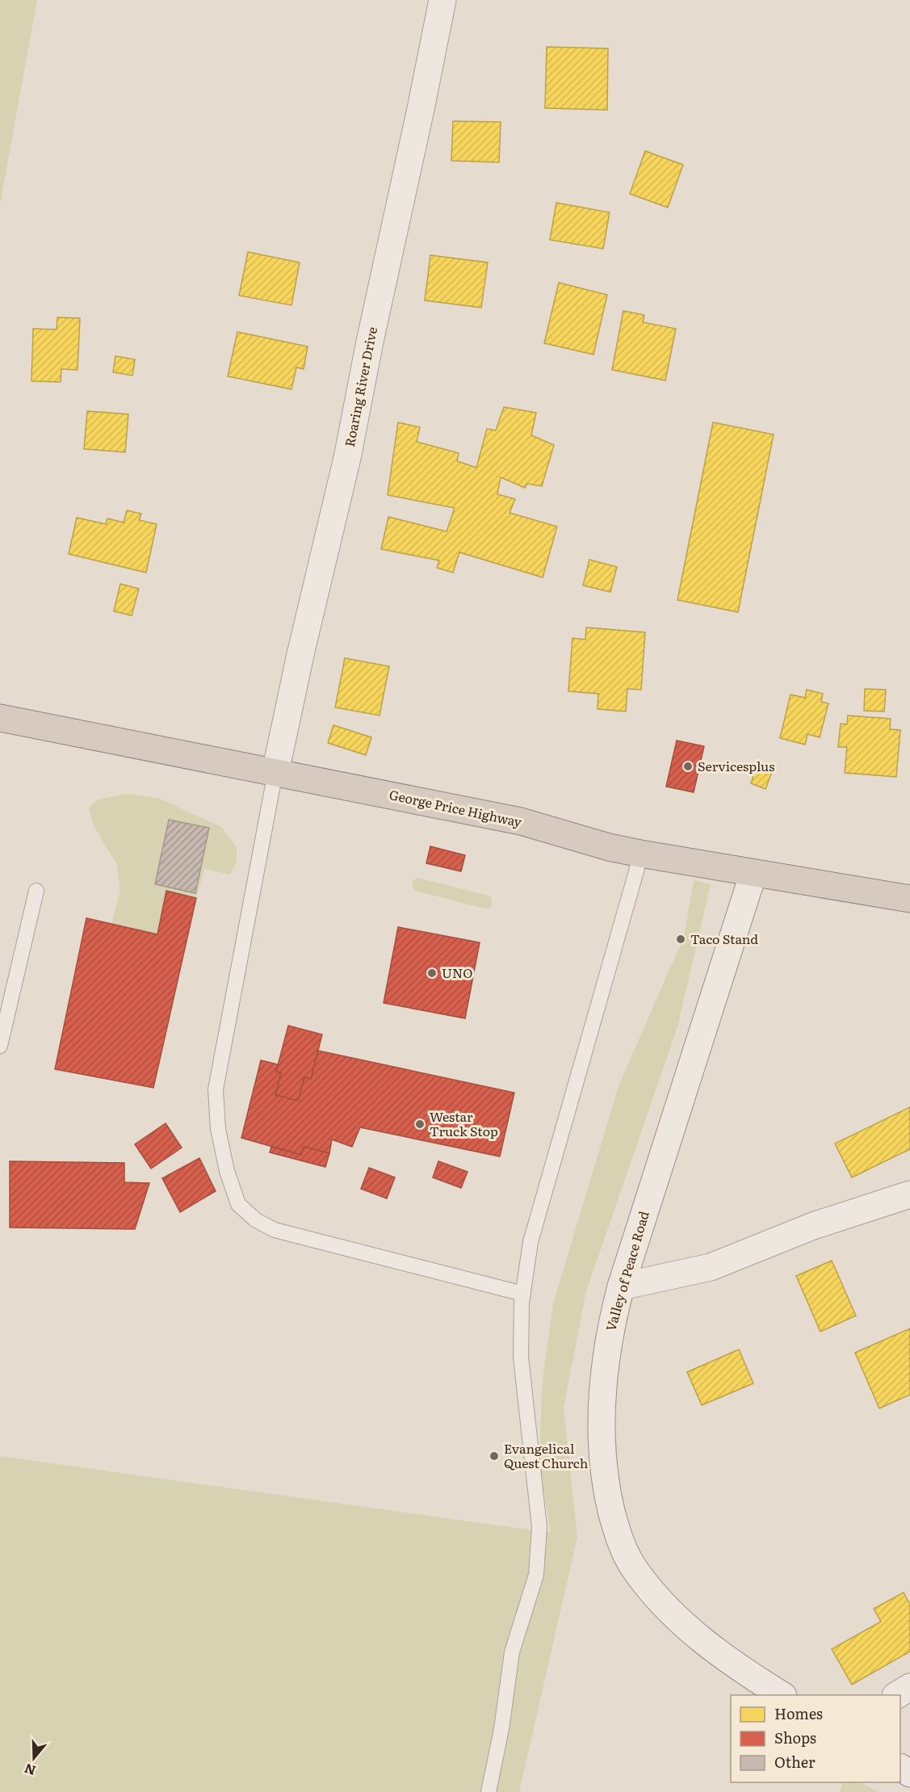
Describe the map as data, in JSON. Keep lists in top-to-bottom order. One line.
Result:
{"streets":{"highway":["George Price Highway"],"street":["Roaring River Drive","Valley of Peace Road"]},"crossings":[["Roaring River Drive","George Price Highway"],["George Price Highway","Valley of Peace Road"]],"places":["Servicesplus","Taco Stand","UNO","Westar Truck Stop","Evangelical Quest Church"],"legend":["Homes","Shops","Other"],"north":"bottom"}
